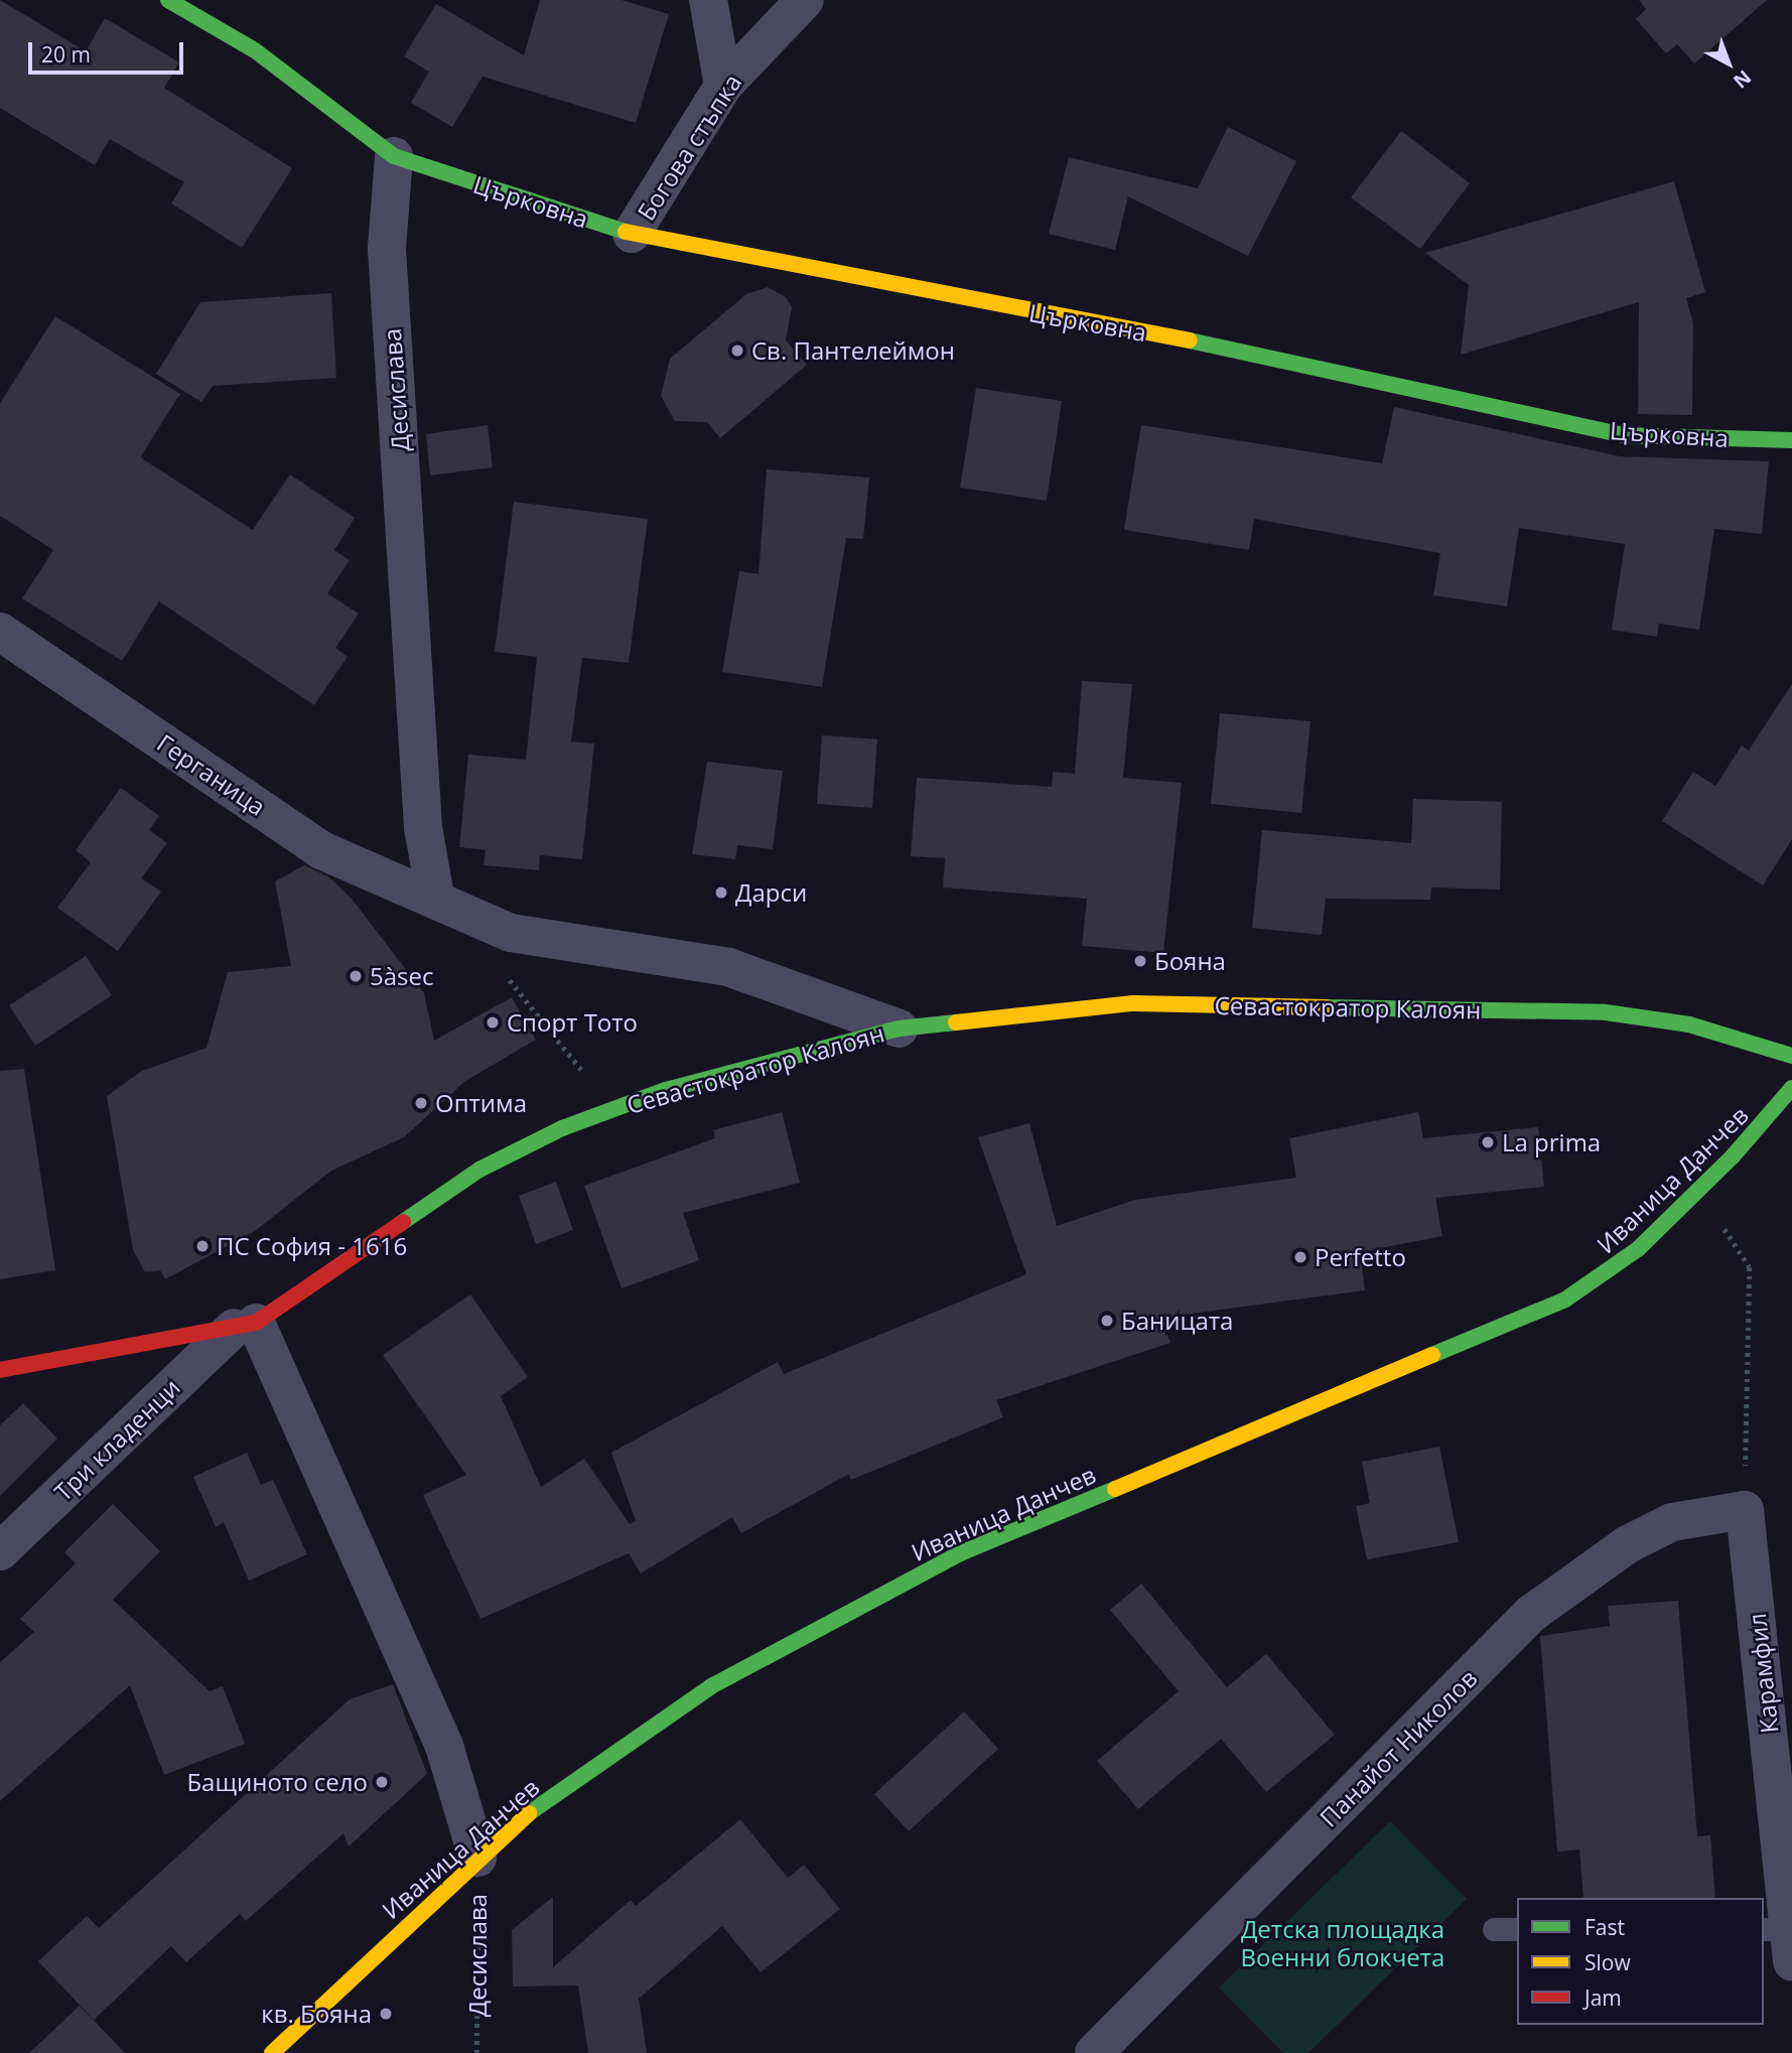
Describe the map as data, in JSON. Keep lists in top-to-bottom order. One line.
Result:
{"streets":{"main road":["Църковна","Севастократор Калоян","Иваница Данчев"],"street":["Богова стъпка","Десислава","Герганица","Три кладенци","Карамфил","Панайот Николов"]},"crossings":[["Богова стъпка","Църковна"],["Църковна","Десислава"],["Десислава","Герганица"],["Десислава","Севастократор Калоян"],["Десислава","Иваница Данчев"],["Герганица","Севастократор Калоян"],["Севастократор Калоян","Три кладенци"],["Карамфил","Панайот Николов"]],"parks":["Детска площадка Военни блокчета"],"places":["Св. Пантелеймон","Дарси","Бояна","5àsec","Спорт Тото","Оптима","La prima","ПС София - 1616","Perfetto","Баницата","Бащиното село","кв. Бояна"],"legend":["Fast","Slow","Jam"],"scale_bar":"20 m","north":"bottom right"}
